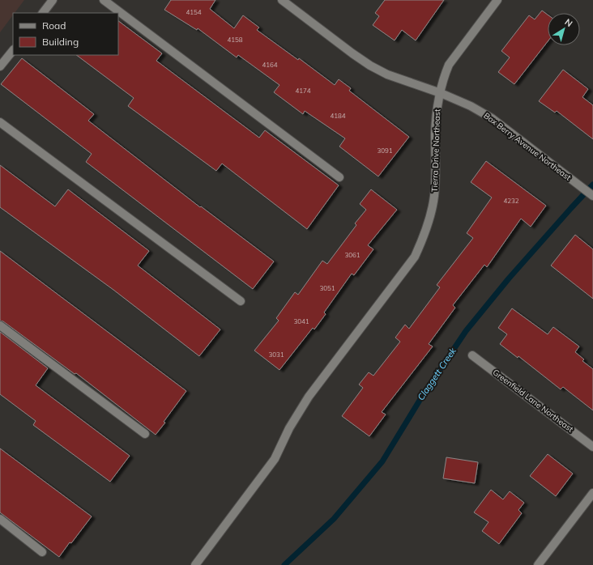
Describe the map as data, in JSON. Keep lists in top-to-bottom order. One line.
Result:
{"streets":{"street":["Box Berry Avenue Northeast","Tierra Drive Northeast","Greenfield Lane Northeast"]},"crossings":[["Box Berry Avenue Northeast","Tierra Drive Northeast"]],"water":["Claggett Creek"],"house_numbers":["4154","4158","4164","4174","4184","3091","4232","3061","3051","3041","3031"],"legend":["Road","Building"],"north":"top right"}
